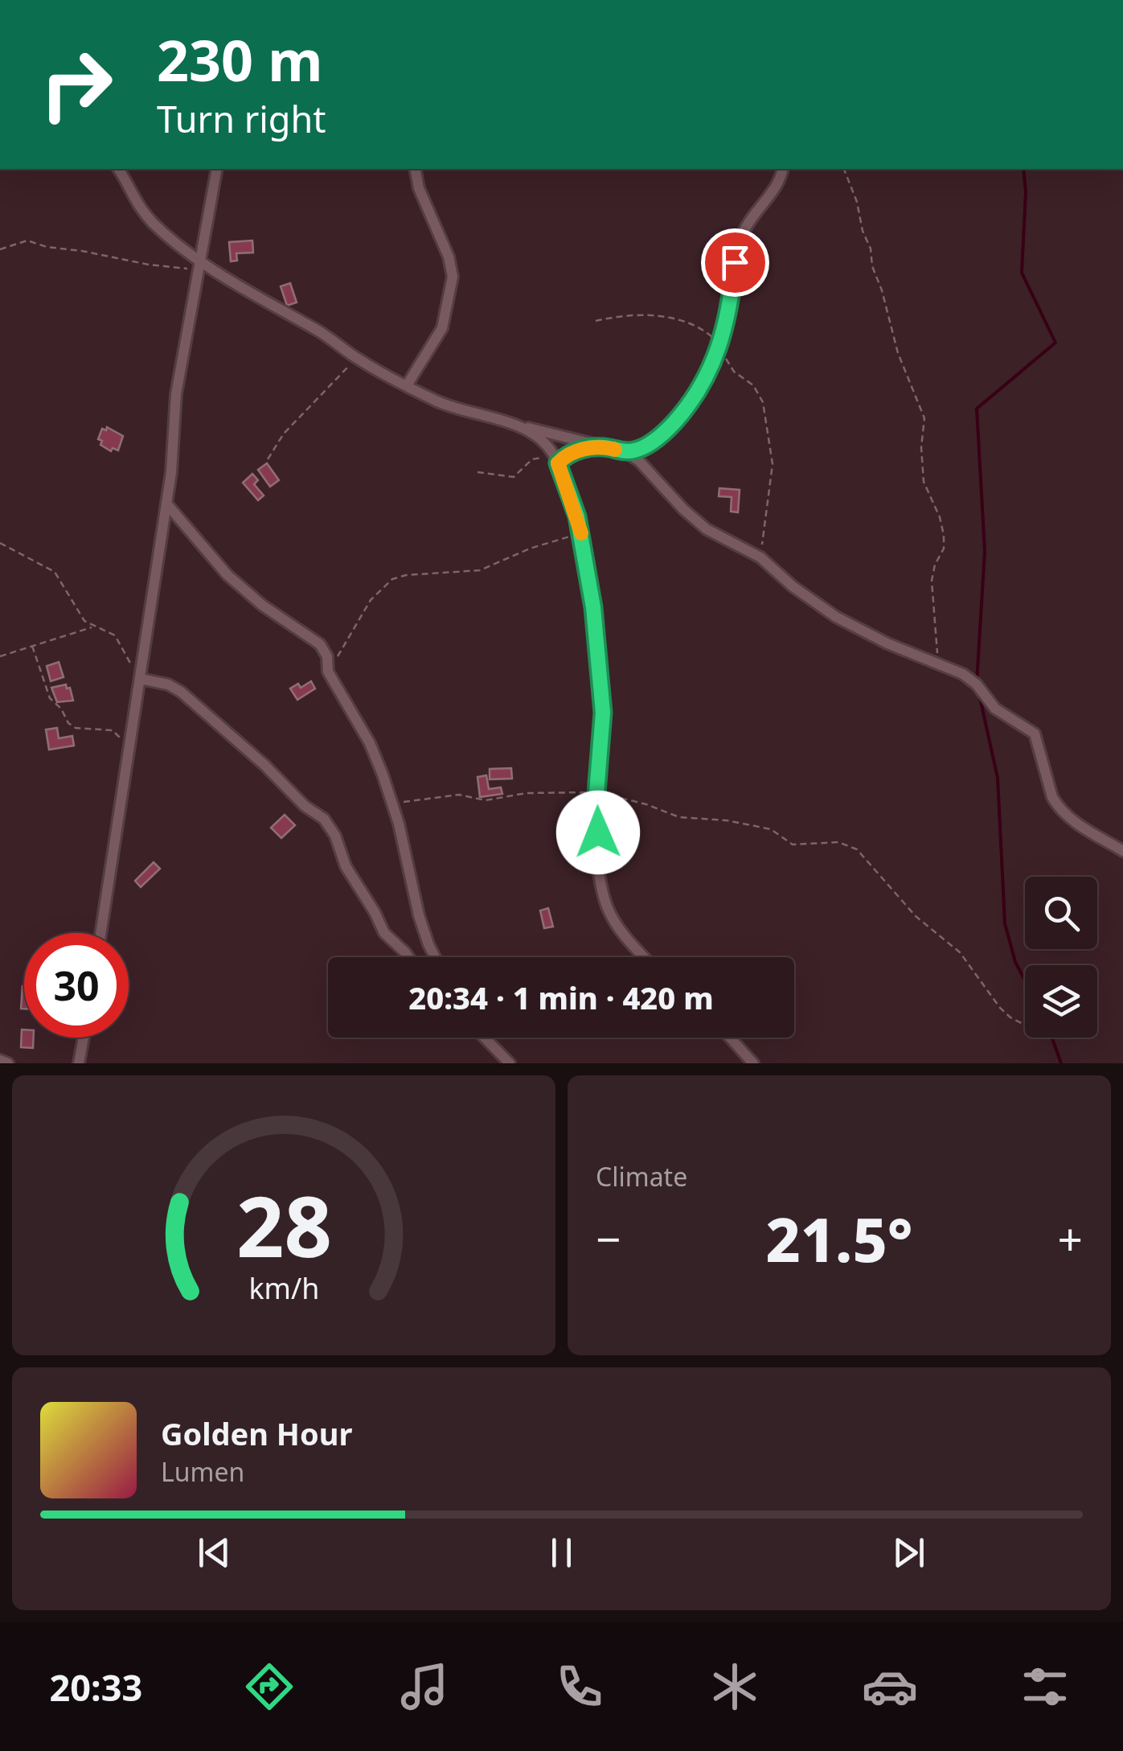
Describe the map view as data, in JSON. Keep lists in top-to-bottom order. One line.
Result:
{"page":{"turn":["230 m","Turn right"],"limit":"30","trip":"20:34 · 1 min · 420 m","tile":"Climate","heat":["−","21.5°","+"],"song":["Golden Hour","Lumen"],"tabs":"20:33","gauge":["28","km/h"]}}
